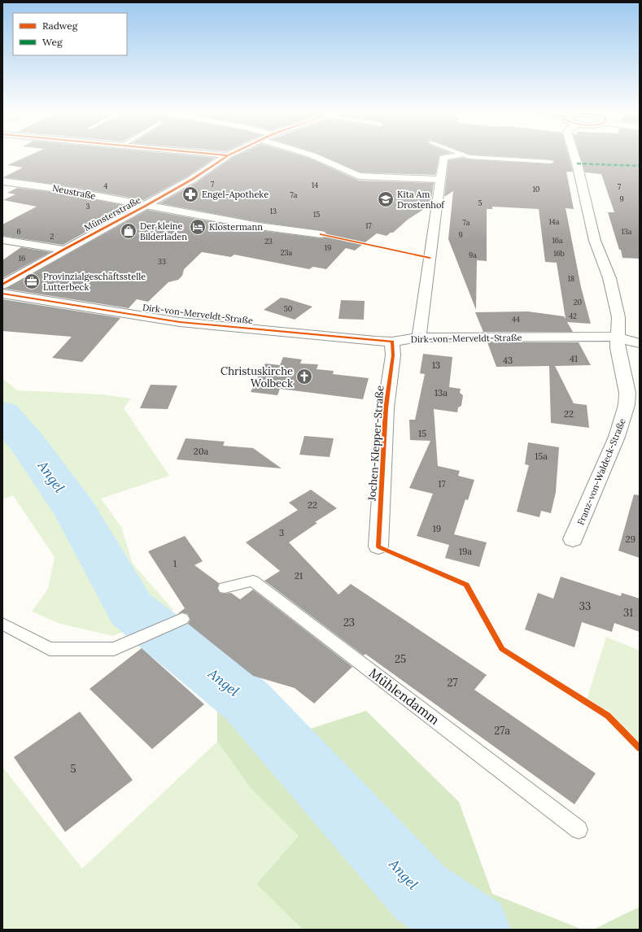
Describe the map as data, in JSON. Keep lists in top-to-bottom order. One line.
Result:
{"streets":{"street":["Neustraße","Münsterstraße","Dirk-von-Merveldt-Straße","Jochen-Klepper-Straße","Franz-von-Waldeck-Straße"],"lane":["Mühlendamm"]},"crossings":[["Neustraße","Münsterstraße"],["Dirk-von-Merveldt-Straße","Jochen-Klepper-Straße"],["Dirk-von-Merveldt-Straße","Franz-von-Waldeck-Straße"]],"water":["Angel"],"places":{"pharmacy":["Engel-Apotheke"],"school or university":["Kita Am Drostenhof"],"hotel":["Klostermann"],"shop":["Der kleine Bilderladen"],"office":["Provinzialgeschäftsstelle Lutterbeck"],"church":["Christuskirche Wolbeck"]},"house_numbers":["7","14","4","7","10","7a","9","5","3","13","15","14a","7a","17","6","13a","9","2","16a","23","19","23a","16b","9a","16","33","18","20","50","42","44","41","43","13","13a","22","15","20a","15a","17","22","19","3","29","19a","1","21","33","31","23","25","27","27a","5"],"legend":["Radweg","Weg"]}
